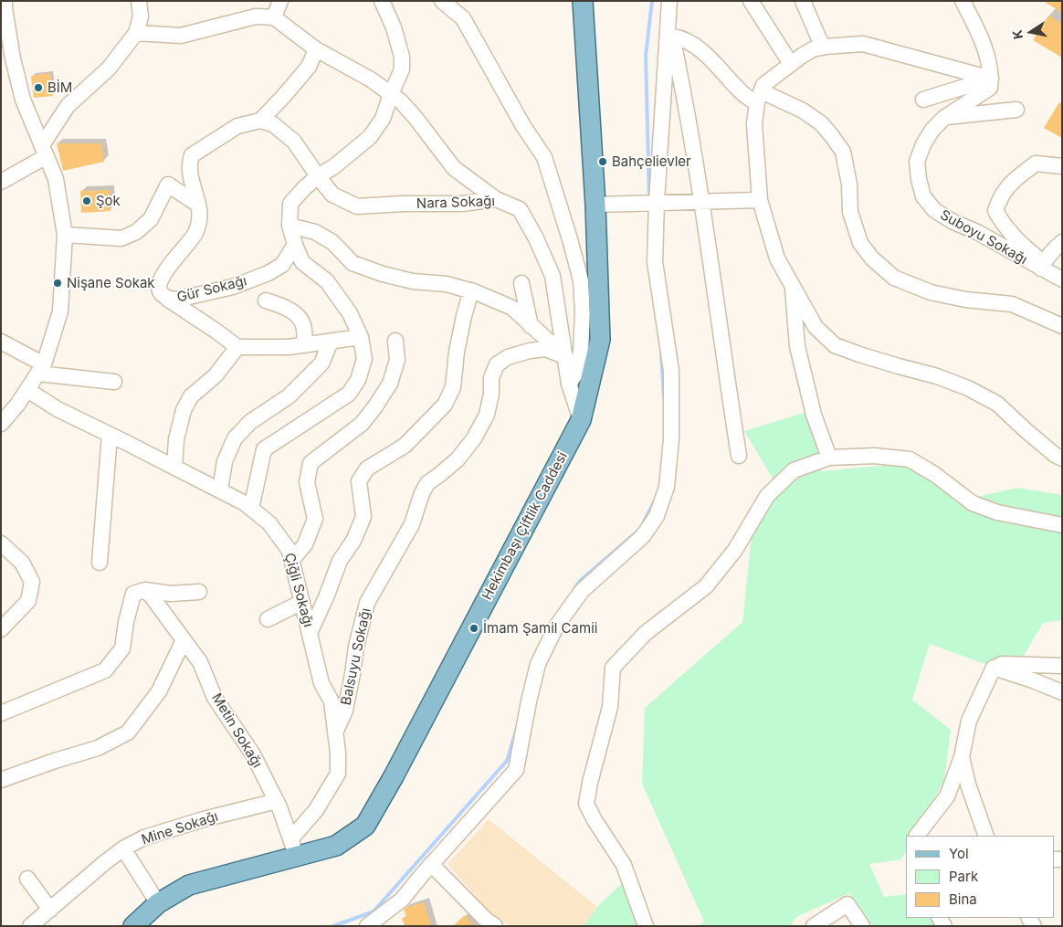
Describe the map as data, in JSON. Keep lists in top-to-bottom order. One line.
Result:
{"streets":{"main road":["Hekimbaşı Çiftlik Caddesi"],"street":["Nara Sokağı","Suboyu Sokağı","Gür Sokağı","Çiğli Sokağı","Balsuyu Sokağı","Metin Sokağı","Mine Sokağı"]},"crossings":[["Nara Sokağı","Gür Sokağı"],["Nara Sokağı","Hekimbaşı Çiftlik Caddesi"],["Nara Sokağı","Balsuyu Sokağı"],["Hekimbaşı Çiftlik Caddesi","Çiğli Sokağı"],["Hekimbaşı Çiftlik Caddesi","Metin Sokağı"],["Çiğli Sokağı","Balsuyu Sokağı"],["Çiğli Sokağı","Metin Sokağı"],["Metin Sokağı","Mine Sokağı"]],"places":["BİM","Bahçelievler","Şok","Nişane Sokak","İmam Şamil Camii"],"legend":["Yol","Park","Bina"],"north":"left"}
